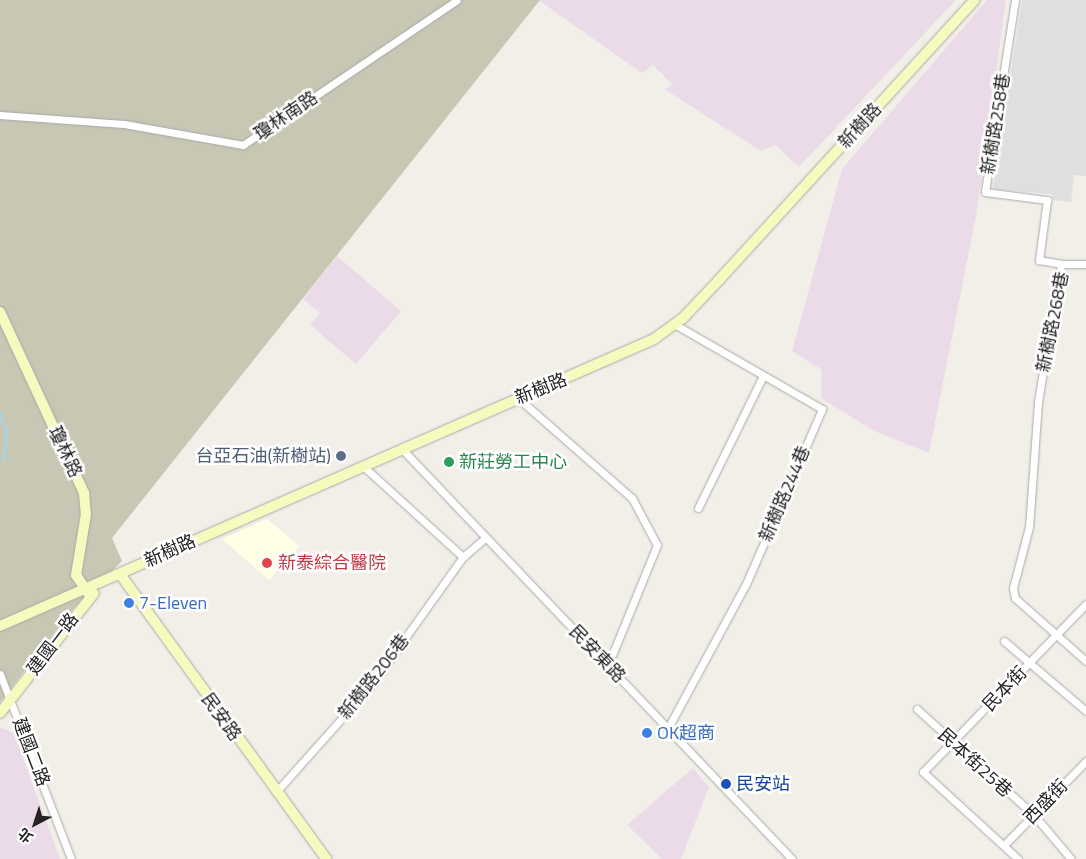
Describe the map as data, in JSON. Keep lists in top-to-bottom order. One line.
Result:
{"streets":{"main road":["新樹路","瓊林路","建國一路","民安路"],"street":["瓊林南路","新樹路258巷","新樹路268巷","新樹路244巷","民安東路","新樹路206巷","民本街","建國二路","民本街25巷","西盛街"]},"crossings":[["新樹路258巷","新樹路268巷"],["新樹路","新樹路244巷"],["新樹路","建國一路"],["新樹路","民安東路"],["新樹路","民安路"],["新樹路268巷","民本街"],["瓊林路","建國一路"],["新樹路244巷","民安東路"],["建國一路","建國二路"],["民安東路","新樹路206巷"],["新樹路206巷","民安路"],["民本街","民本街25巷"],["民本街","西盛街"],["民本街25巷","西盛街"]],"places":["台亞石油(新樹站)","新莊勞工中心","新泰綜合醫院","7-Eleven","OK超商","民安站"],"north":"bottom left"}
